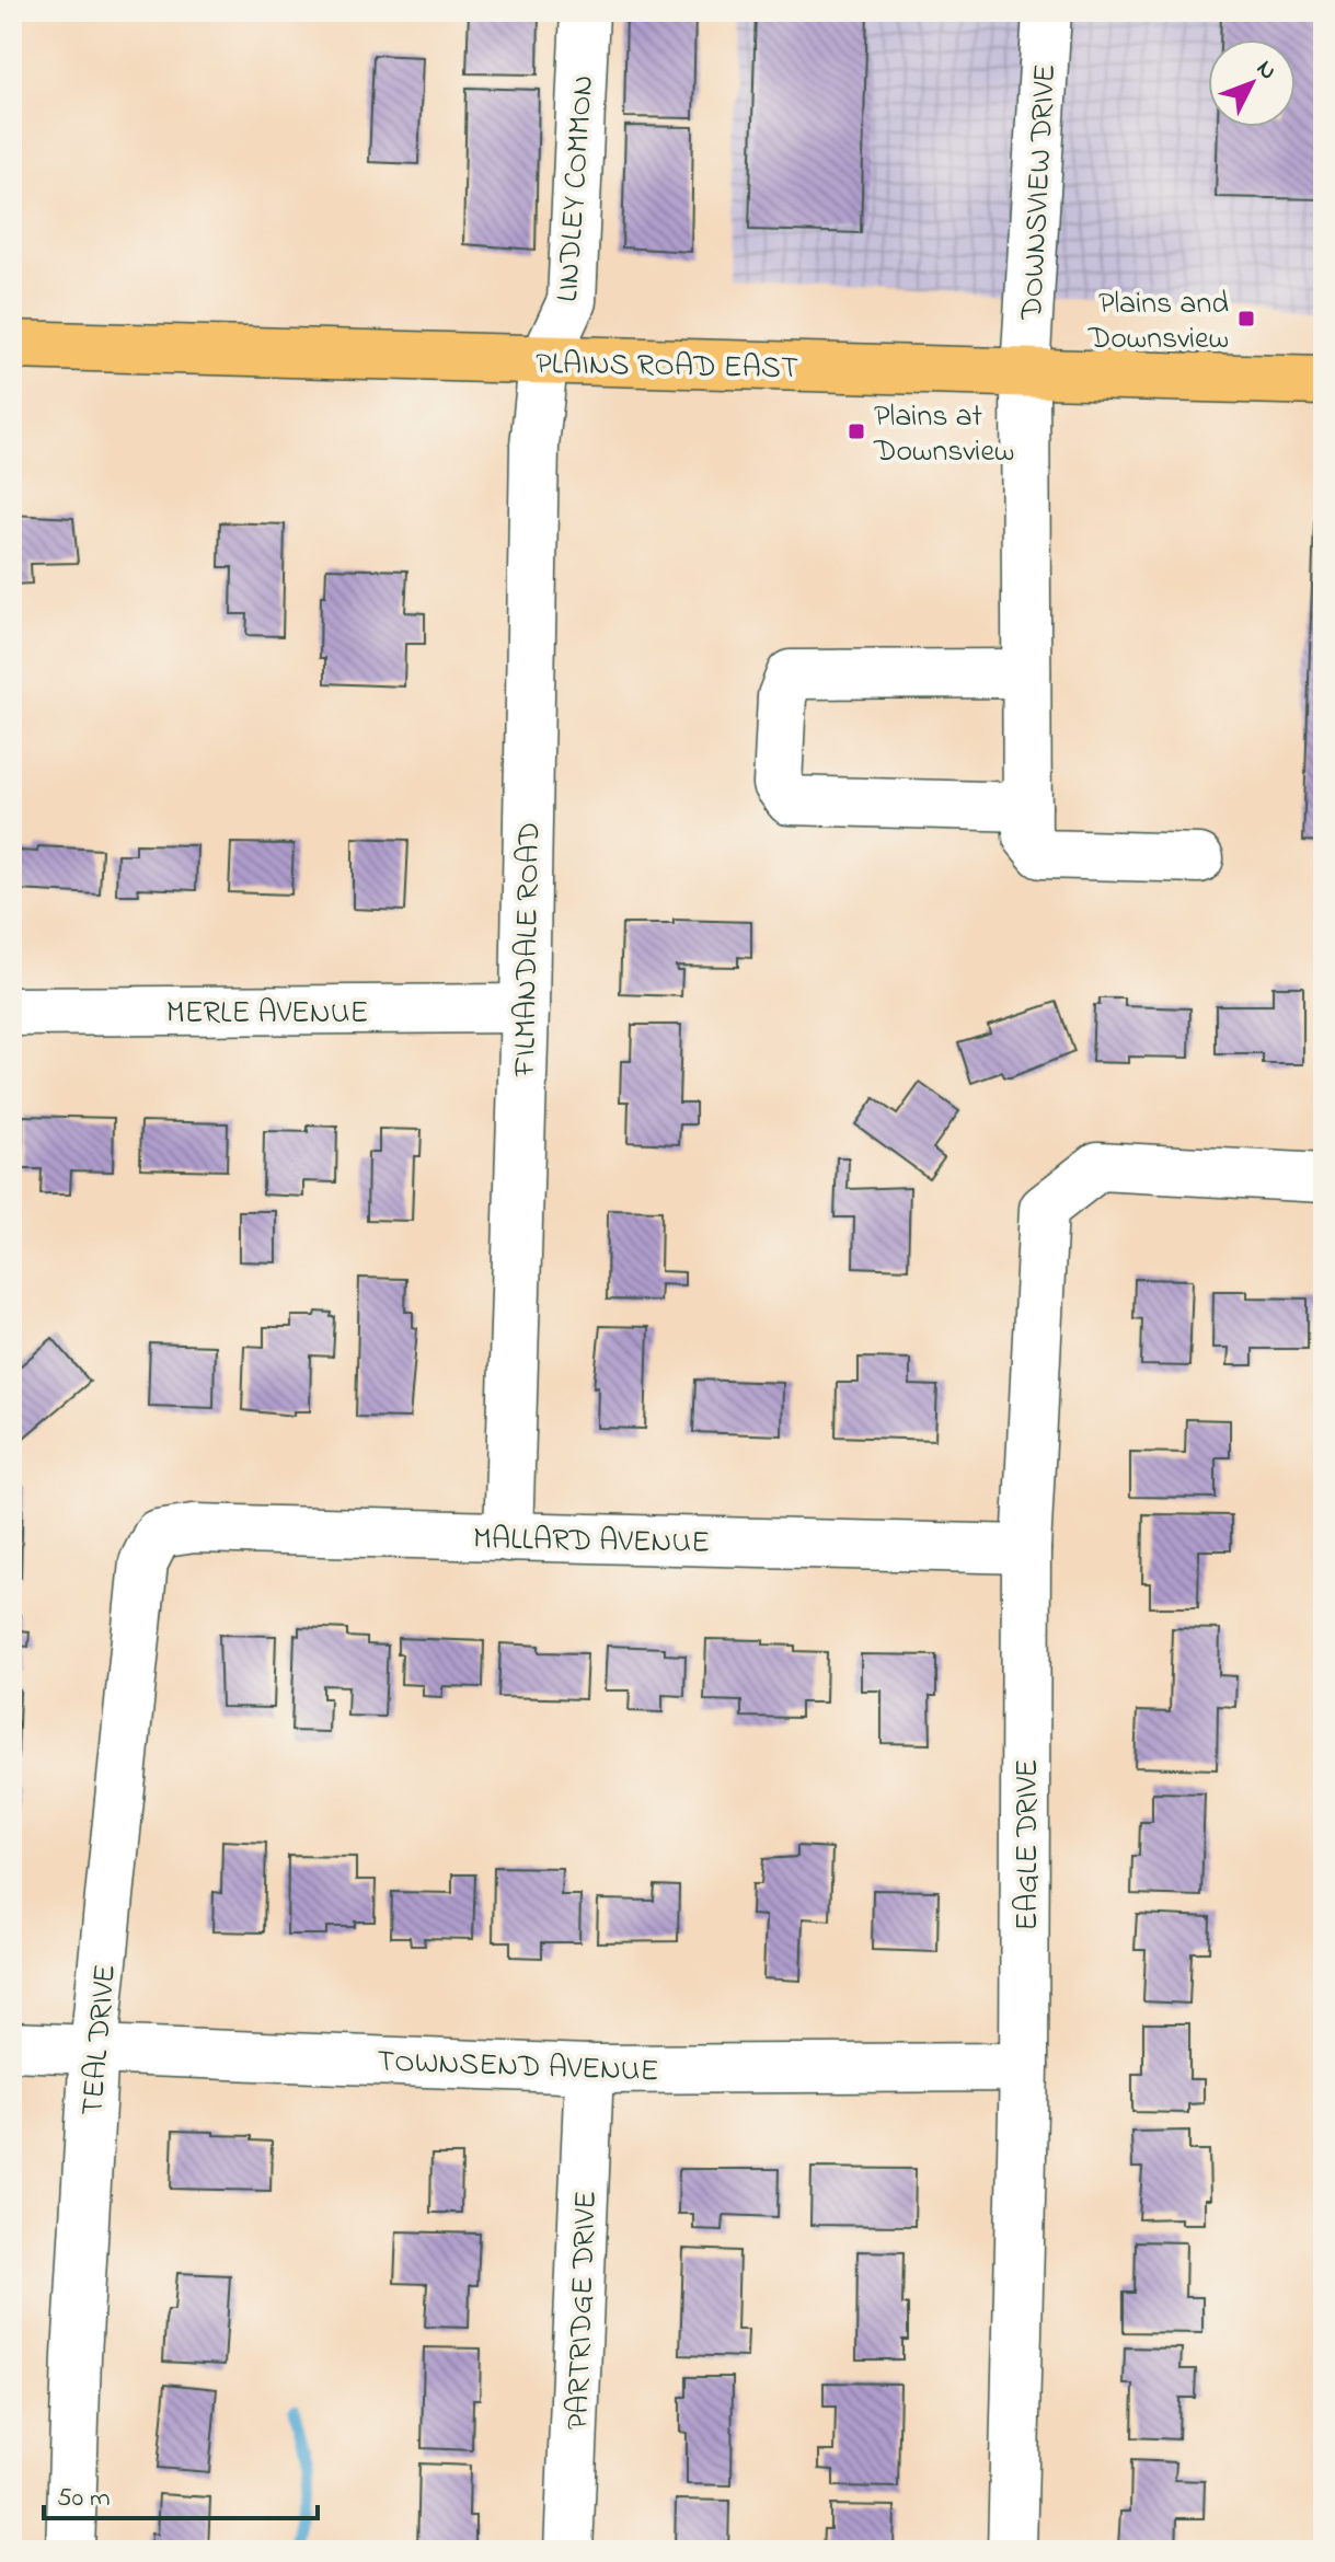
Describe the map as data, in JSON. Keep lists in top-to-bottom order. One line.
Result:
{"streets":{"main road":["PLAINS ROAD EAST"],"street":["LINDLEY COMMON","DOWNSVIEW DRIVE","FILMANDALE ROAD","MERLE AVENUE","MALLARD AVENUE","EAGLE DRIVE","TEAL DRIVE","TOWNSEND AVENUE","PARTRIDGE DRIVE"]},"crossings":[["LINDLEY COMMON","PLAINS ROAD EAST"],["LINDLEY COMMON","FILMANDALE ROAD"],["DOWNSVIEW DRIVE","PLAINS ROAD EAST"],["PLAINS ROAD EAST","FILMANDALE ROAD"],["FILMANDALE ROAD","MERLE AVENUE"],["FILMANDALE ROAD","MALLARD AVENUE"],["MALLARD AVENUE","EAGLE DRIVE"],["MALLARD AVENUE","TEAL DRIVE"],["EAGLE DRIVE","TOWNSEND AVENUE"],["TEAL DRIVE","TOWNSEND AVENUE"],["TOWNSEND AVENUE","PARTRIDGE DRIVE"]],"places":{"transit":["Plains and Downsview","Plains at Downsview"]},"scale_bar":"50 m","north":"top right"}
